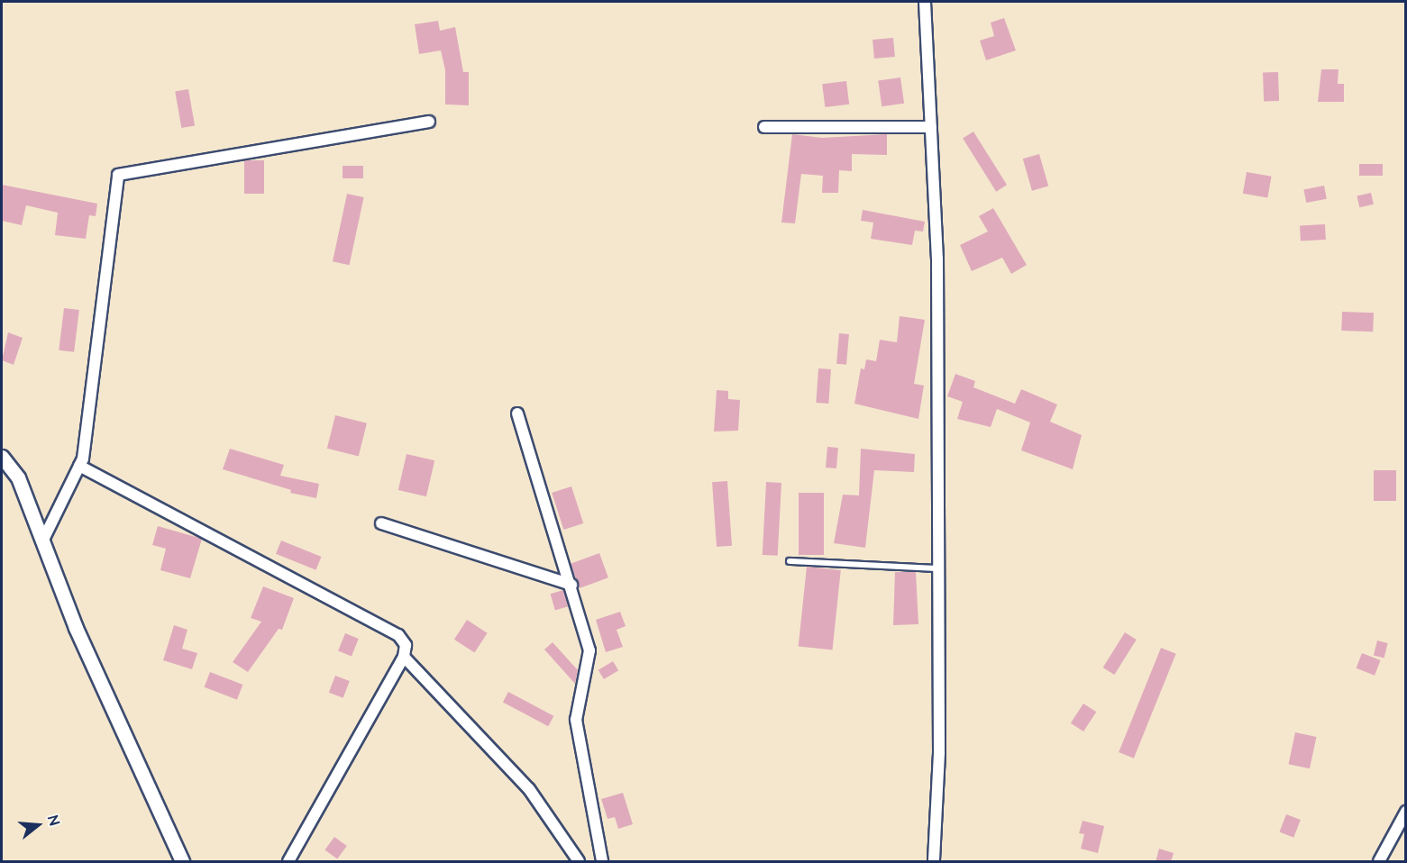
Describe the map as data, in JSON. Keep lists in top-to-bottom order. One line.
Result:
{"north":"right"}
